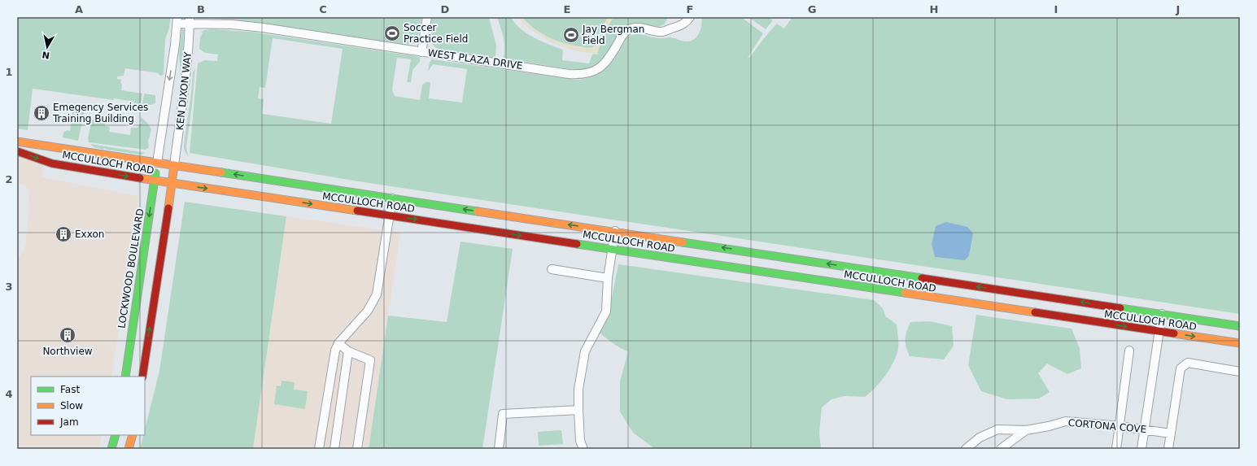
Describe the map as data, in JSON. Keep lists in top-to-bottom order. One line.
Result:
{"streets":{"main road":["MCCULLOCH ROAD","LOCKWOOD BOULEVARD"],"street":["WEST PLAZA DRIVE","KEN DIXON WAY","CORTONA COVE"]},"crossings":[["WEST PLAZA DRIVE","KEN DIXON WAY"],["KEN DIXON WAY","MCCULLOCH ROAD"],["KEN DIXON WAY","LOCKWOOD BOULEVARD"],["MCCULLOCH ROAD","LOCKWOOD BOULEVARD"]],"places":{"sports":["Soccer Practice Field","Jay Bergman Field"],"building":["Emegency Services Training Building","Exxon","Northview"]},"legend":["Fast","Slow","Jam"],"north":"bottom","grid":{"columns":["A","B","C","D","E","F","G","H","I","J"],"rows":["1","2","3","4"]}}
